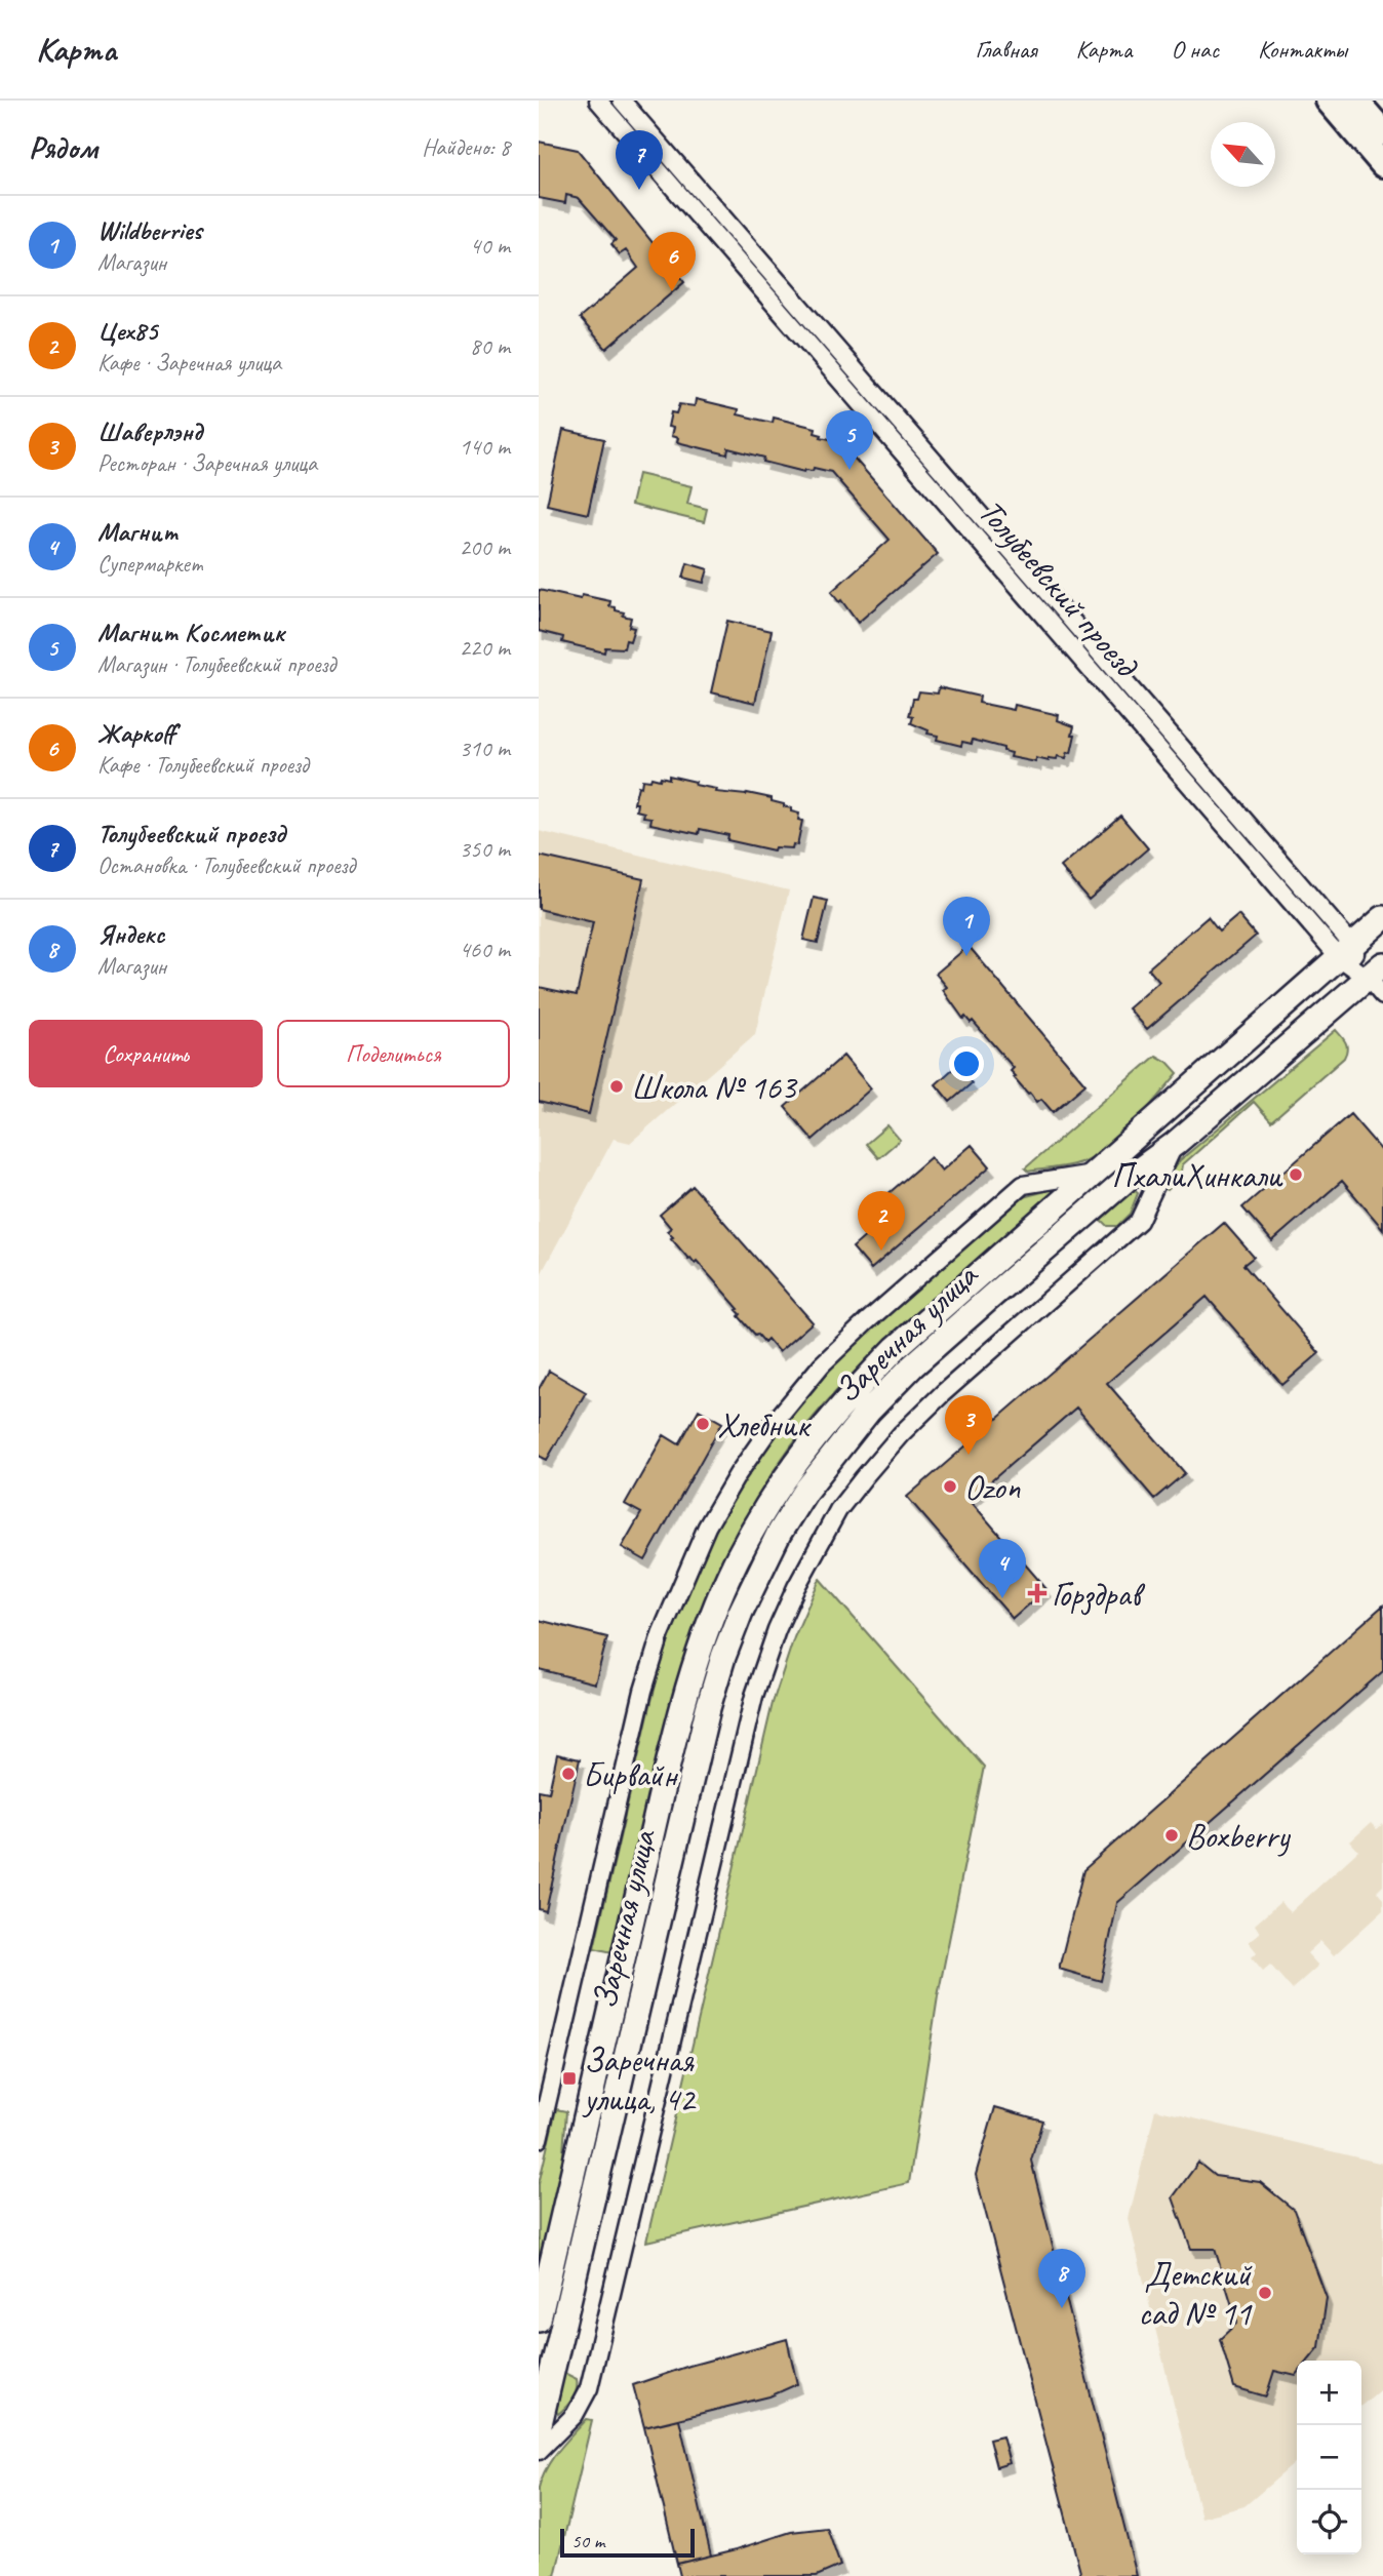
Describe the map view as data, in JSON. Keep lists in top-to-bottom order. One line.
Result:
{"streets":{"street":["Толубеевский проезд","Заречная улица"]},"crossings":[["Толубеевский проезд","Заречная улица"]],"places":{"other":["Школа № 163","ПхалиХинкали","Хлебник","Ozon","Бирвайн","Boxberry","Детский сад № 11"],"health":["Горздрав"],"transit":["Заречная улица, 42"]},"scale_bar":"50 m","north":"top left","page":{"header":"Карта","nav":["Главная","Карта","О нас","Контакты"],"heading":["Рядом","Найдено: 8"],"pins":["7","6","5","1","2","3","4","8"],"list":[{"mark":"1","name":"Wildberries","note":"Магазин","value":"40 m"},{"mark":"2","name":"Цех85","note":"Кафе · Заречная улица","value":"80 m"},{"mark":"3","name":"Шаверлэнд","note":"Ресторан · Заречная улица","value":"140 m"},{"mark":"4","name":"Магнит","note":"Супермаркет","value":"200 m"},{"mark":"5","name":"Магнит Косметик","note":"Магазин · Толубеевский проезд","value":"220 m"},{"mark":"6","name":"Жаркoff","note":"Кафе · Толубеевский проезд","value":"310 m"},{"mark":"7","name":"Толубеевский проезд","note":"Остановка · Толубеевский проезд","value":"350 m"},{"mark":"8","name":"Яндекс","note":"Магазин","value":"460 m"}],"buttons":["Сохранить","Поделиться"],"map_buttons":["+","−"],"scale":"50 m"}}
